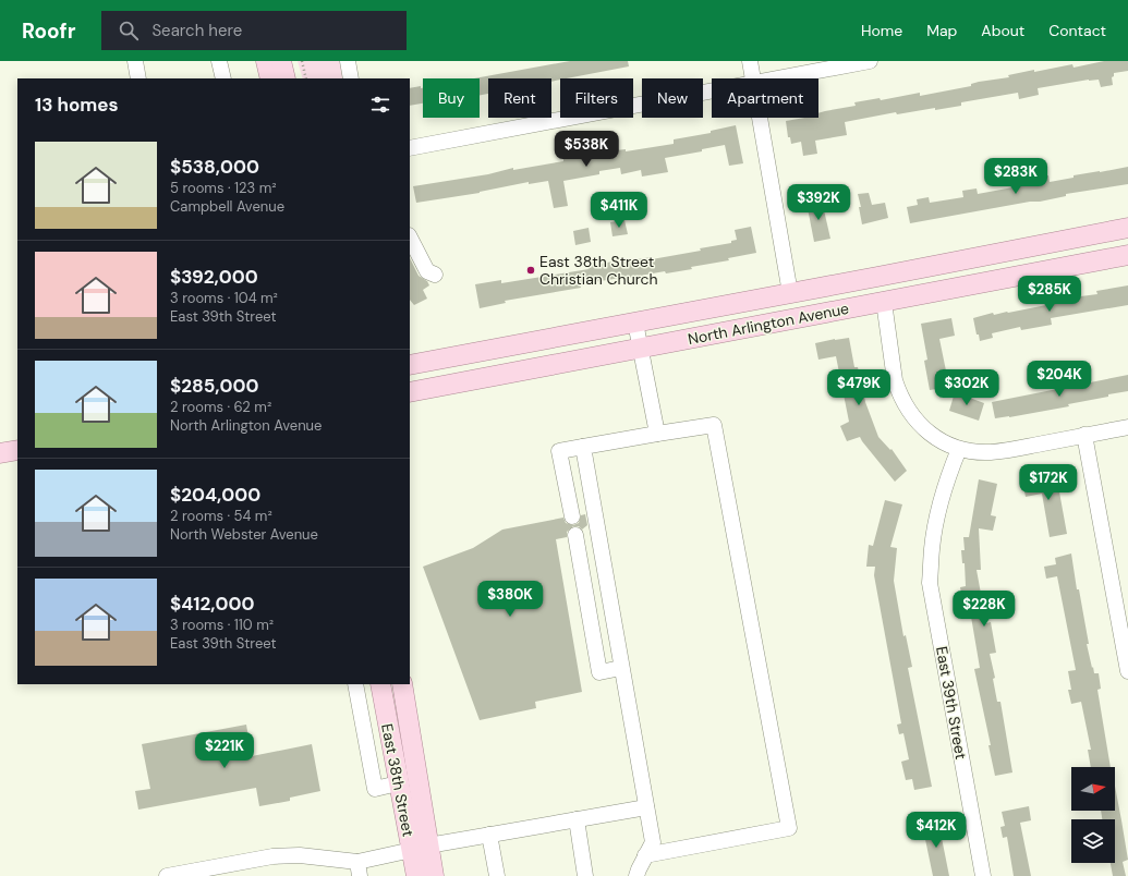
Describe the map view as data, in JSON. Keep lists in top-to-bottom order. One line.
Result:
{"streets":{"main road":["North Arlington Avenue","East 38th Street"],"street":["East 39th Street"]},"places":["East 38th Street Christian Church"],"north":"right","page":{"header":"Roofr","search":"Search here","nav":["Home","Map","About","Contact"],"chip":["Buy","Rent","Filters","New","Apartment"],"heading":"13 homes","price":["$538K","$283K","$392K","$411K","$285K","$204K","$479K","$302K","$172K","$380K","$228K","$221K","$412K"],"list":[{"name":"$538,000","note":"5 rooms · 123 m² · Campbell Avenue"},{"name":"$392,000","note":"3 rooms · 104 m² · East 39th Street"},{"name":"$285,000","note":"2 rooms · 62 m² · North Arlington Avenue"},{"name":"$204,000","note":"2 rooms · 54 m² · North Webster Avenue"},{"name":"$412,000","note":"3 rooms · 110 m² · East 39th Street"}]}}
